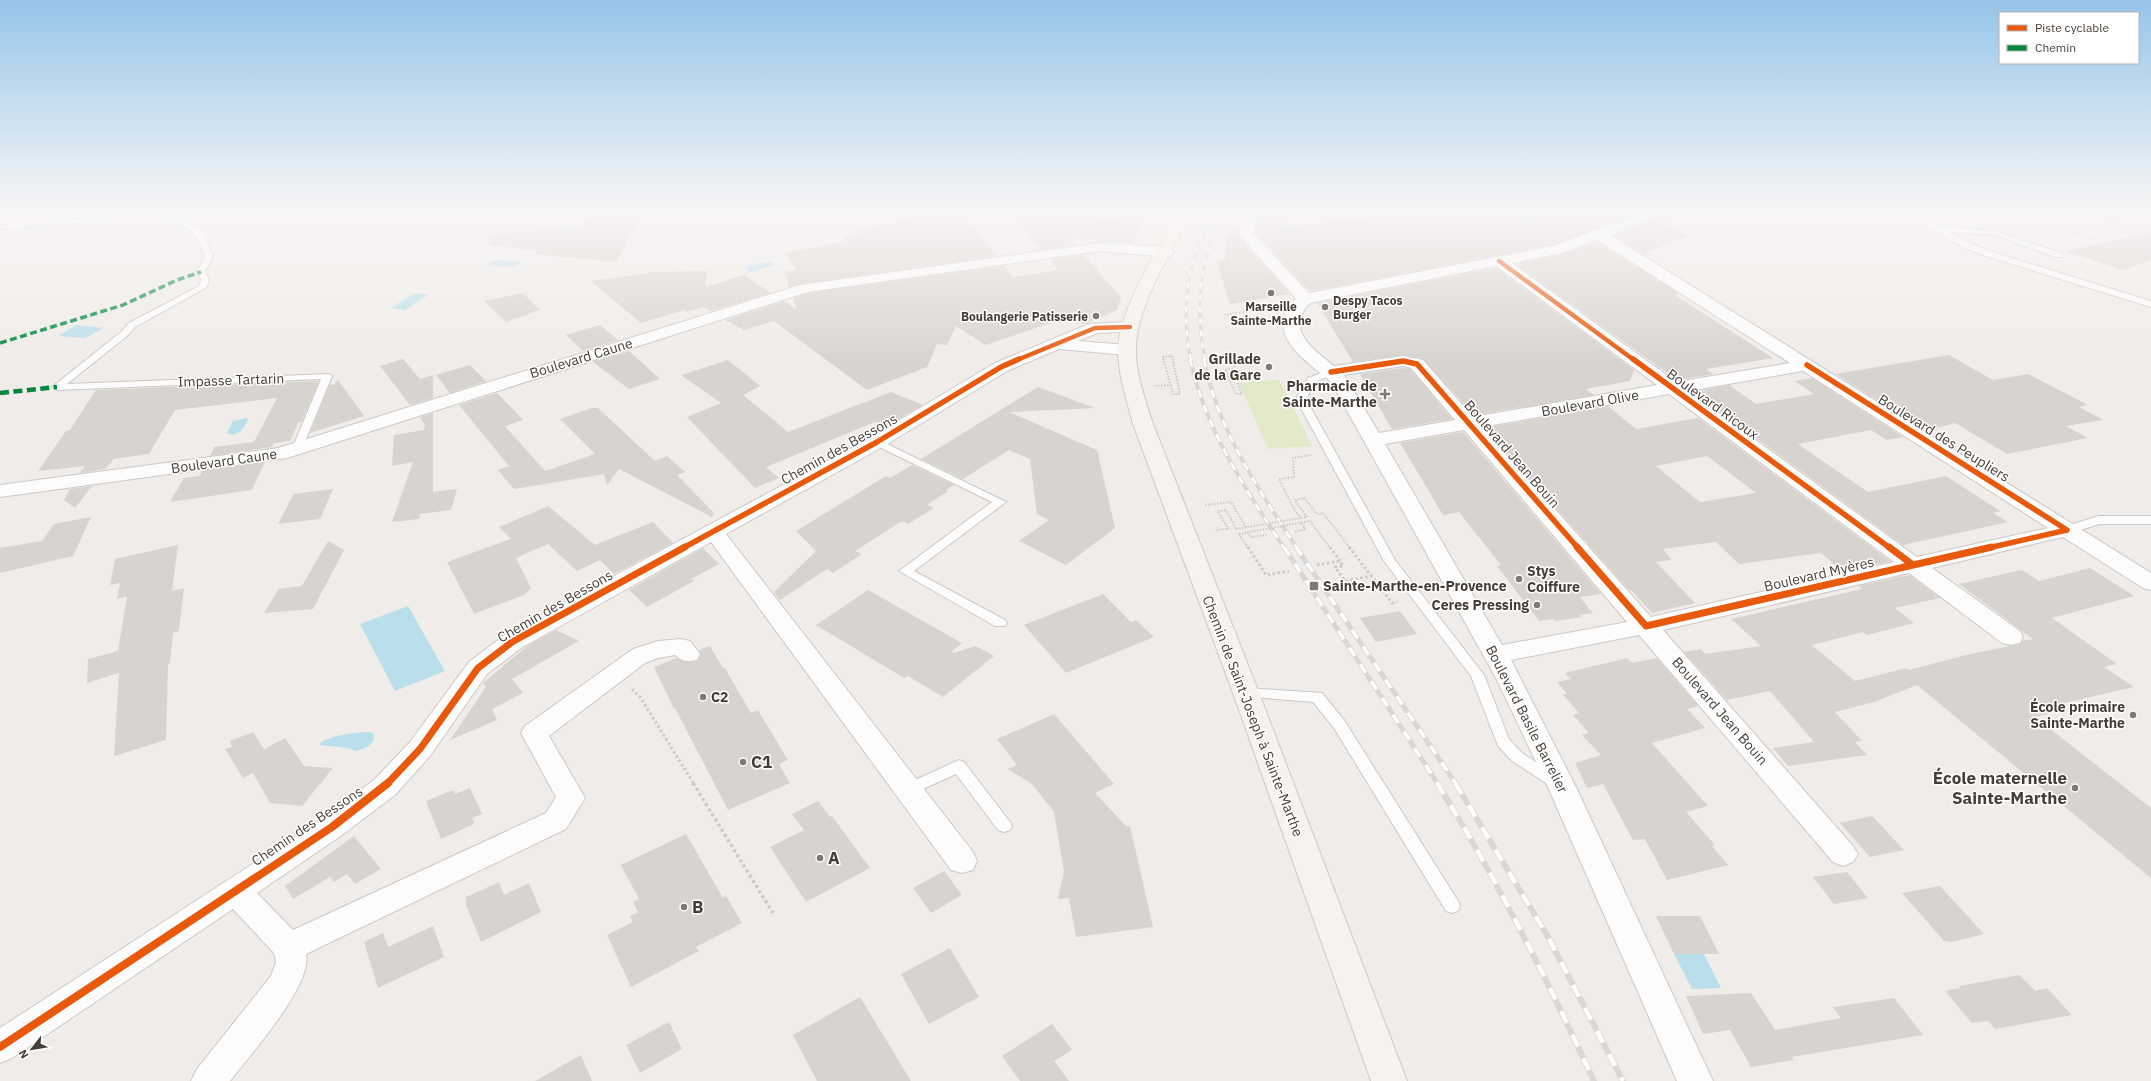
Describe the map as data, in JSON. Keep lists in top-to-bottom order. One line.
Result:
{"streets":{"main road":["Chemin de Saint-Joseph à Sainte-Marthe"],"street":["Boulevard Caune","Boulevard Olive","Boulevard Ricoux","Boulevard des Peupliers","Chemin des Bessons","Boulevard Jean Bouin","Boulevard Myères","Boulevard Basile Barrelier"],"lane":["Impasse Tartarin"]},"crossings":[["Boulevard Caune","Impasse Tartarin"],["Boulevard Olive","Boulevard Ricoux"],["Boulevard Olive","Boulevard des Peupliers"],["Boulevard Olive","Boulevard Jean Bouin"],["Boulevard Olive","Boulevard Basile Barrelier"],["Boulevard Ricoux","Boulevard Myères"],["Boulevard des Peupliers","Boulevard Myères"],["Chemin des Bessons","Chemin de Saint-Joseph à Sainte-Marthe"],["Boulevard Jean Bouin","Boulevard Myères"],["Boulevard Jean Bouin","Boulevard Basile Barrelier"],["Boulevard Myères","Boulevard Basile Barrelier"]],"places":{"other":["Marseille Sainte-Marthe","Despy Tacos Burger","Boulangerie Patisserie","Grillade de la Gare","Stys Coiffure","Ceres Pressing","C2","École primaire Sainte-Marthe","C1","École maternelle Sainte-Marthe","A","B"],"health":["Pharmacie de Sainte-Marthe"],"transit":["Sainte-Marthe-en-Provence"]},"legend":["Piste cyclable","Chemin"],"north":"bottom left"}
